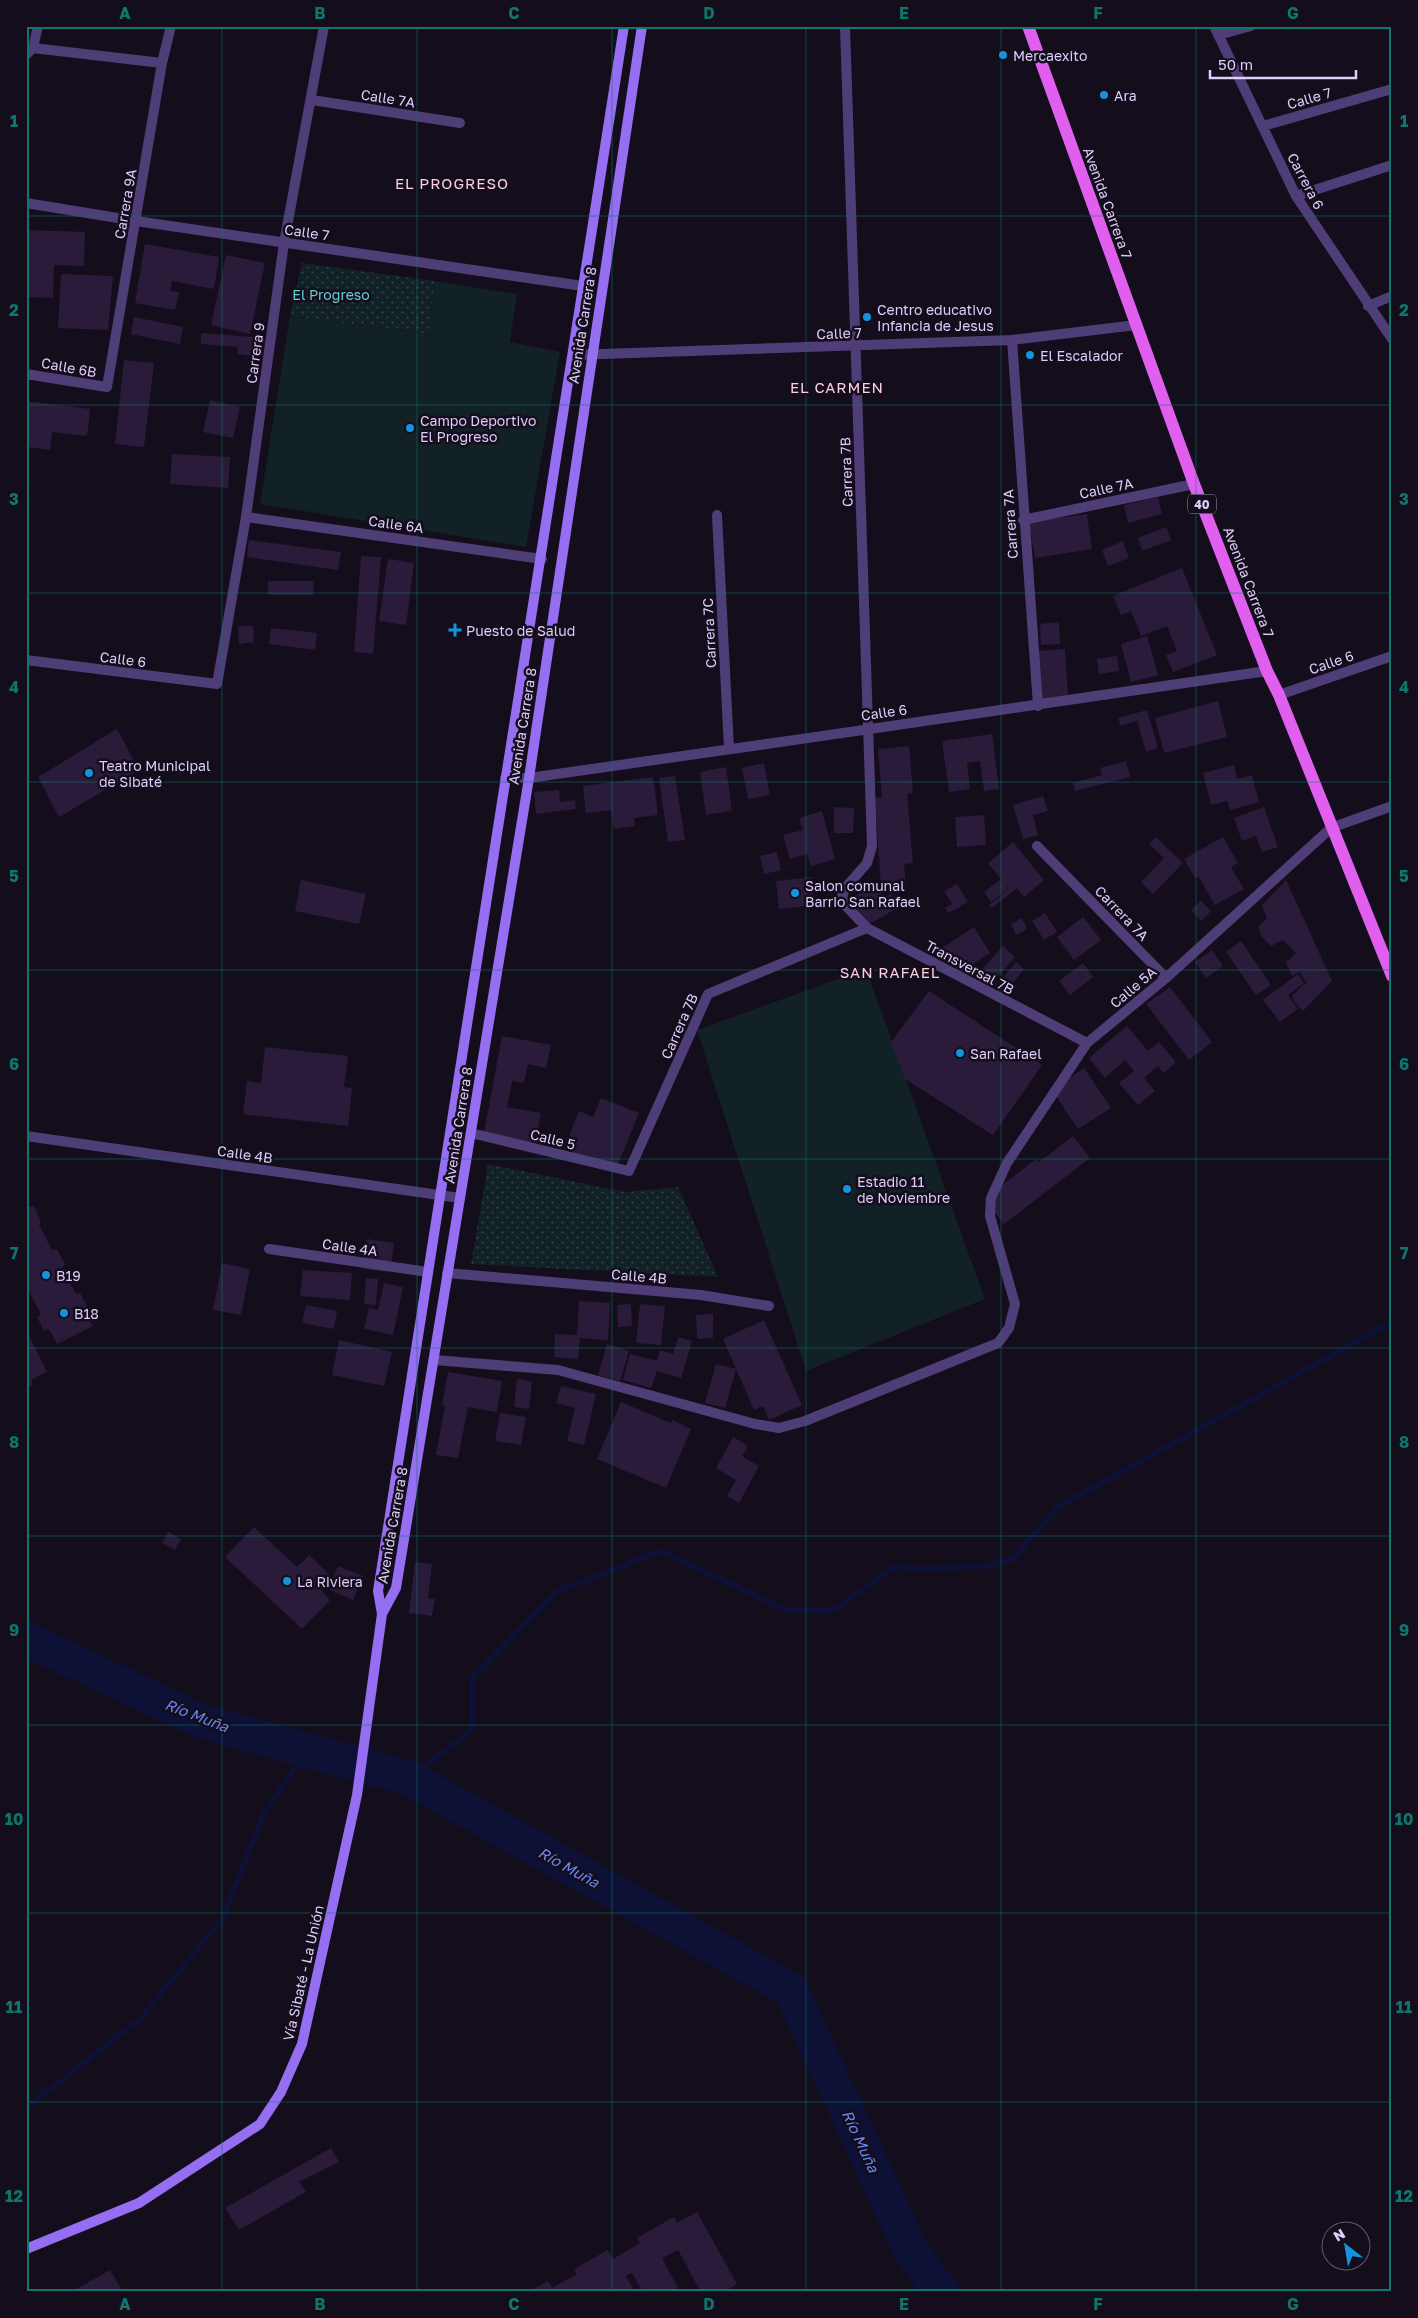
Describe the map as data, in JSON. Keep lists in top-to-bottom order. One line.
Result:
{"streets":{"main road":["Avenida Carrera 7","40"],"street":["Calle 7A","Calle 7","Carrera 6","Carrera 9A","Avenida Carrera 8","Carrera 9","Calle 6B","Carrera 7B","Calle 6A","Carrera 7A","Carrera 7C","Calle 6","Transversal 7B","Calle 5A","Calle 5","Calle 4B","Calle 4A","Vía Sibaté - La Unión"]},"crossings":[["Calle 7A","Avenida Carrera 7"],["Calle 7A","Carrera 9"],["Calle 7A","Carrera 7A"],["Calle 7","Carrera 6"],["Calle 7","Avenida Carrera 7"],["Calle 7","Carrera 9A"],["Calle 7","Avenida Carrera 8"],["Calle 7","Carrera 9"],["Calle 7","Carrera 7B"],["Calle 7","Carrera 7A"],["Avenida Carrera 7","Calle 6"],["Avenida Carrera 7","Calle 5A"],["Carrera 9A","Calle 6B"],["Avenida Carrera 8","Calle 6A"],["Avenida Carrera 8","Calle 6"],["Avenida Carrera 8","Calle 5A"],["Avenida Carrera 8","Calle 5"],["Avenida Carrera 8","Calle 4B"],["Avenida Carrera 8","Calle 4A"],["Avenida Carrera 8","Vía Sibaté - La Unión"],["Carrera 9","Calle 6A"],["Carrera 9","Calle 6"],["Carrera 7B","Calle 6"],["Carrera 7B","Transversal 7B"],["Carrera 7B","Calle 5"],["Carrera 7A","Calle 6"],["Carrera 7A","Calle 5A"],["Carrera 7C","Calle 6"],["Transversal 7B","Calle 5A"]],"districts":["EL PROGRESO","EL CARMEN","SAN RAFAEL"],"water":["Río Muña"],"parks":["El Progreso"],"places":{"other":["Mercaexito","Ara","Centro educativo Infancia de Jesus","El Escalador","Campo Deportivo El Progreso","Teatro Municipal de Sibaté","Salon comunal Barrio San Rafael","San Rafael","Estadio 11 de Noviembre","B19","B18","La Riviera"],"health":["Puesto de Salud"]},"scale_bar":"50 m","north":"top left","grid":{"columns":["A","B","C","D","E","F","G"],"rows":["1","2","3","4","5","6","7","8","9","10","11","12"]}}
